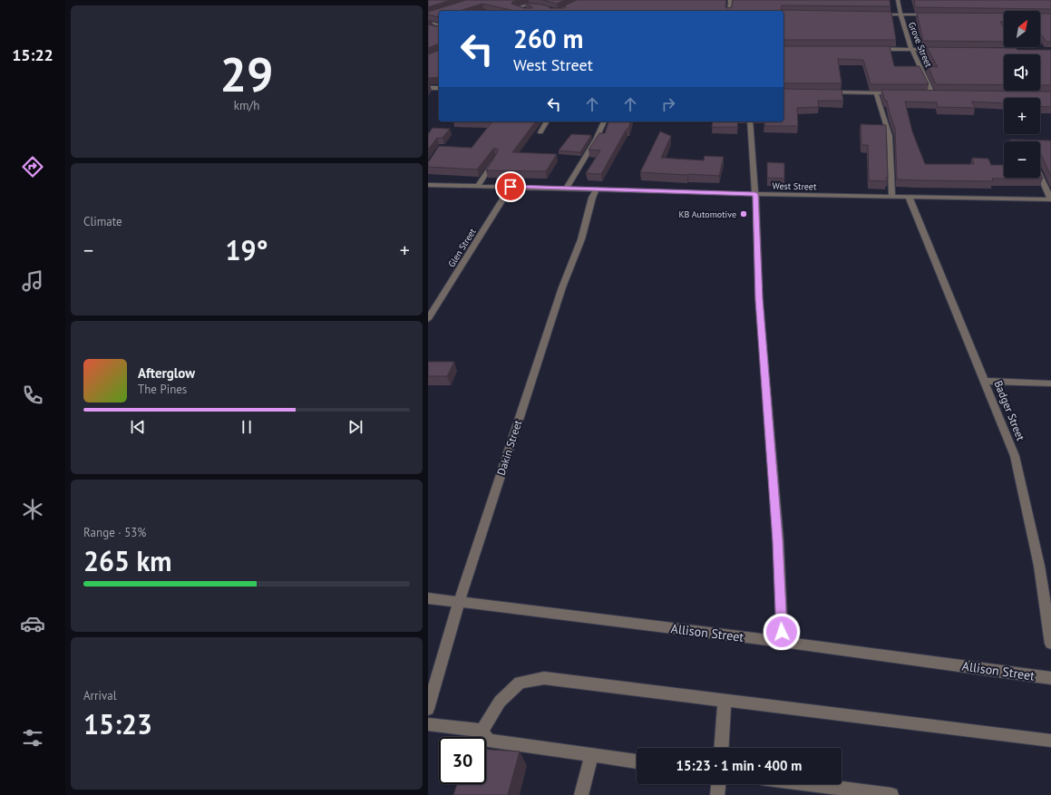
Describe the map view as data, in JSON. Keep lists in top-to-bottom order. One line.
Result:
{"streets":{"street":["Grove Street","West Street","Glen Street","Badger Street","Dakin Street","Allison Street"]},"crossings":[["West Street","Glen Street"],["West Street","Badger Street"],["West Street","Dakin Street"],["Dakin Street","Allison Street"]],"places":["KB Automotive"],"north":"top right","page":{"tabs":"15:22","tile":[["29","km/h"],"Climate",["Range · 53%","265 km"],["Arrival","15:23"]],"map_buttons":["+","−"],"turn":["260 m","West Street"],"heat":["−","19°","+"],"song":["Afterglow","The Pines"],"limit":"30","trip":"15:23 · 1 min · 400 m"}}
